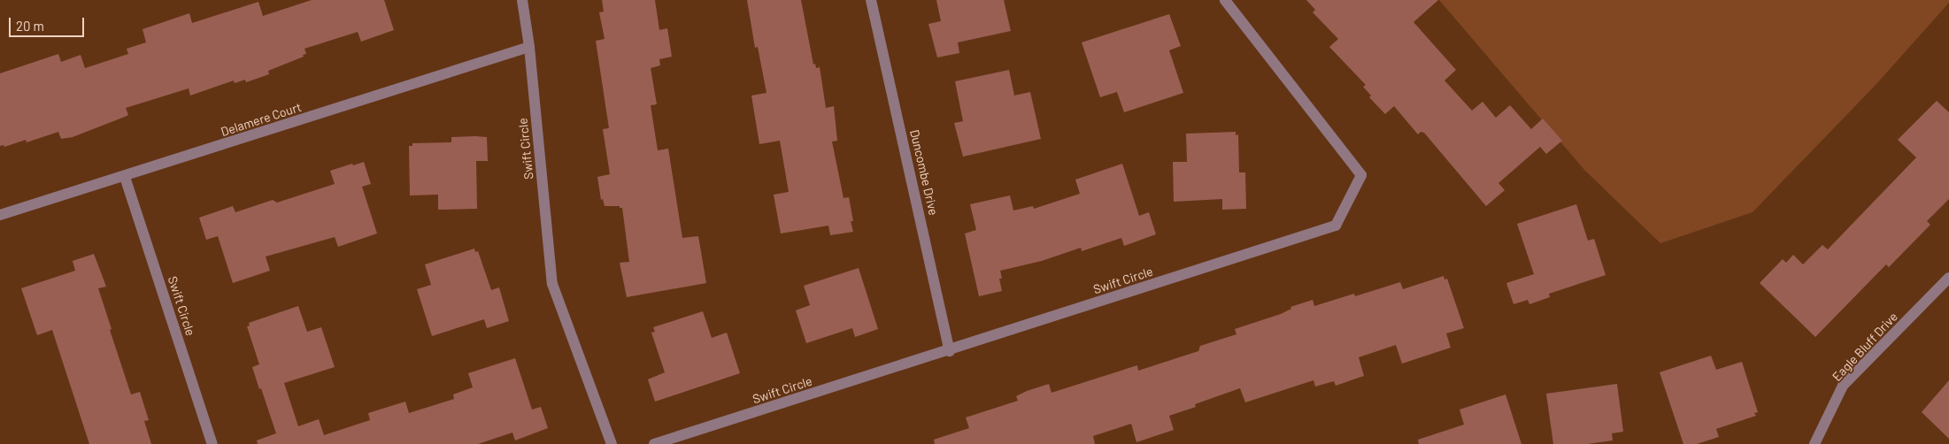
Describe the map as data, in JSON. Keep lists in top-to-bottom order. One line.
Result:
{"streets":{"street":["Delamere Court","Swift Circle","Duncombe Drive","Eagle Bluff Drive"]},"crossings":[["Delamere Court","Swift Circle"],["Swift Circle","Duncombe Drive"]],"scale_bar":"20 m"}
